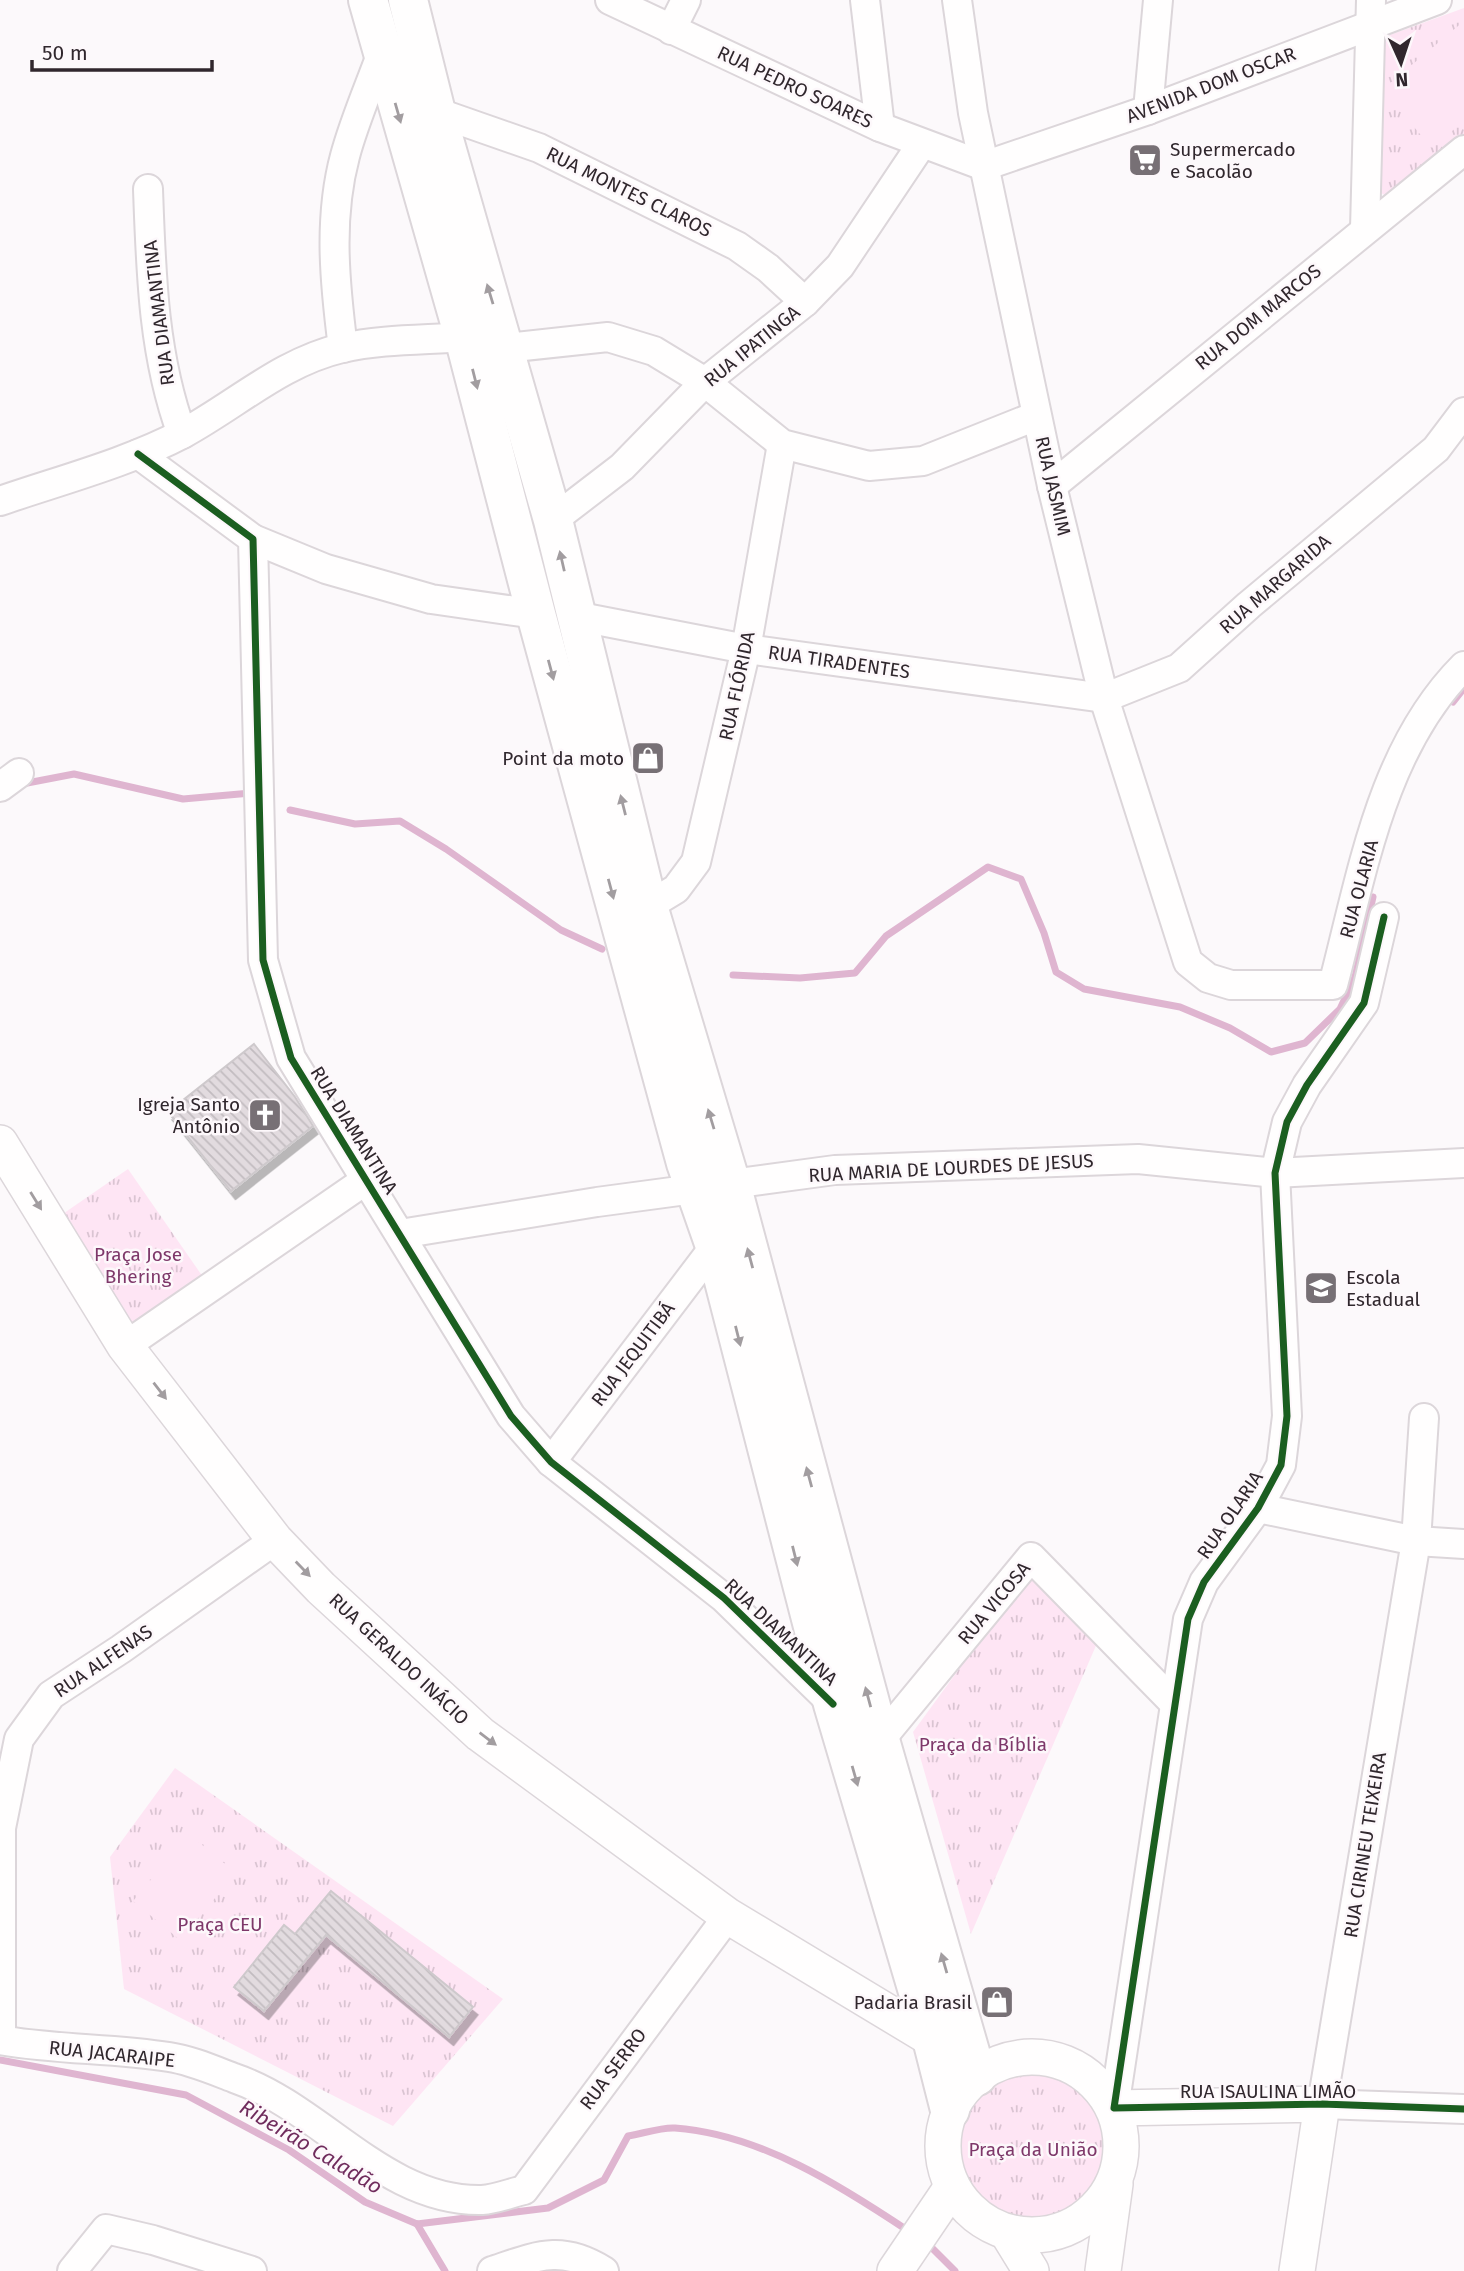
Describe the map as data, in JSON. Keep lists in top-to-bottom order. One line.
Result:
{"streets":{"street":["AVENIDA DOM OSCAR","RUA PEDRO SOARES","RUA MONTES CLAROS","RUA DIAMANTINA","RUA DOM MARCOS","RUA IPATINGA","RUA JASMIM","RUA MARGARIDA","RUA TIRADENTES","RUA FLÓRIDA","RUA OLARIA","RUA MARIA DE LOURDES DE JESUS","RUA JEQUITIBÁ","RUA VICOSA","RUA GERALDO INÁCIO","RUA ALFENAS","RUA CIRINEU TEIXEIRA","RUA JACARAIPE","RUA SERRO","RUA ISAULINA LIMÃO"]},"crossings":[["AVENIDA DOM OSCAR","RUA PEDRO SOARES"],["AVENIDA DOM OSCAR","RUA JASMIM"],["RUA PEDRO SOARES","RUA IPATINGA"],["RUA PEDRO SOARES","RUA JASMIM"],["RUA MONTES CLAROS","RUA IPATINGA"],["RUA DIAMANTINA","RUA MARIA DE LOURDES DE JESUS"],["RUA DIAMANTINA","RUA JEQUITIBÁ"],["RUA DOM MARCOS","RUA JASMIM"],["RUA JASMIM","RUA MARGARIDA"],["RUA JASMIM","RUA TIRADENTES"],["RUA JASMIM","RUA OLARIA"],["RUA MARGARIDA","RUA TIRADENTES"],["RUA TIRADENTES","RUA FLÓRIDA"],["RUA OLARIA","RUA MARIA DE LOURDES DE JESUS"],["RUA OLARIA","RUA VICOSA"],["RUA OLARIA","RUA ISAULINA LIMÃO"],["RUA GERALDO INÁCIO","RUA ALFENAS"],["RUA GERALDO INÁCIO","RUA SERRO"],["RUA ALFENAS","RUA JACARAIPE"],["RUA CIRINEU TEIXEIRA","RUA ISAULINA LIMÃO"],["RUA JACARAIPE","RUA SERRO"]],"one_way":["RUA GERALDO INÁCIO"],"water":["Ribeirão Caladão"],"parks":["Praça Jose Bhering","Praça da Bíblia","Praça CEU","Praça da União"],"places":{"supermarket":["Supermercado e Sacolão"],"shop":["Point da moto","Padaria Brasil"],"church":["Igreja Santo Antônio"],"school or university":["Escola Estadual"]},"scale_bar":"50 m","north":"bottom"}
